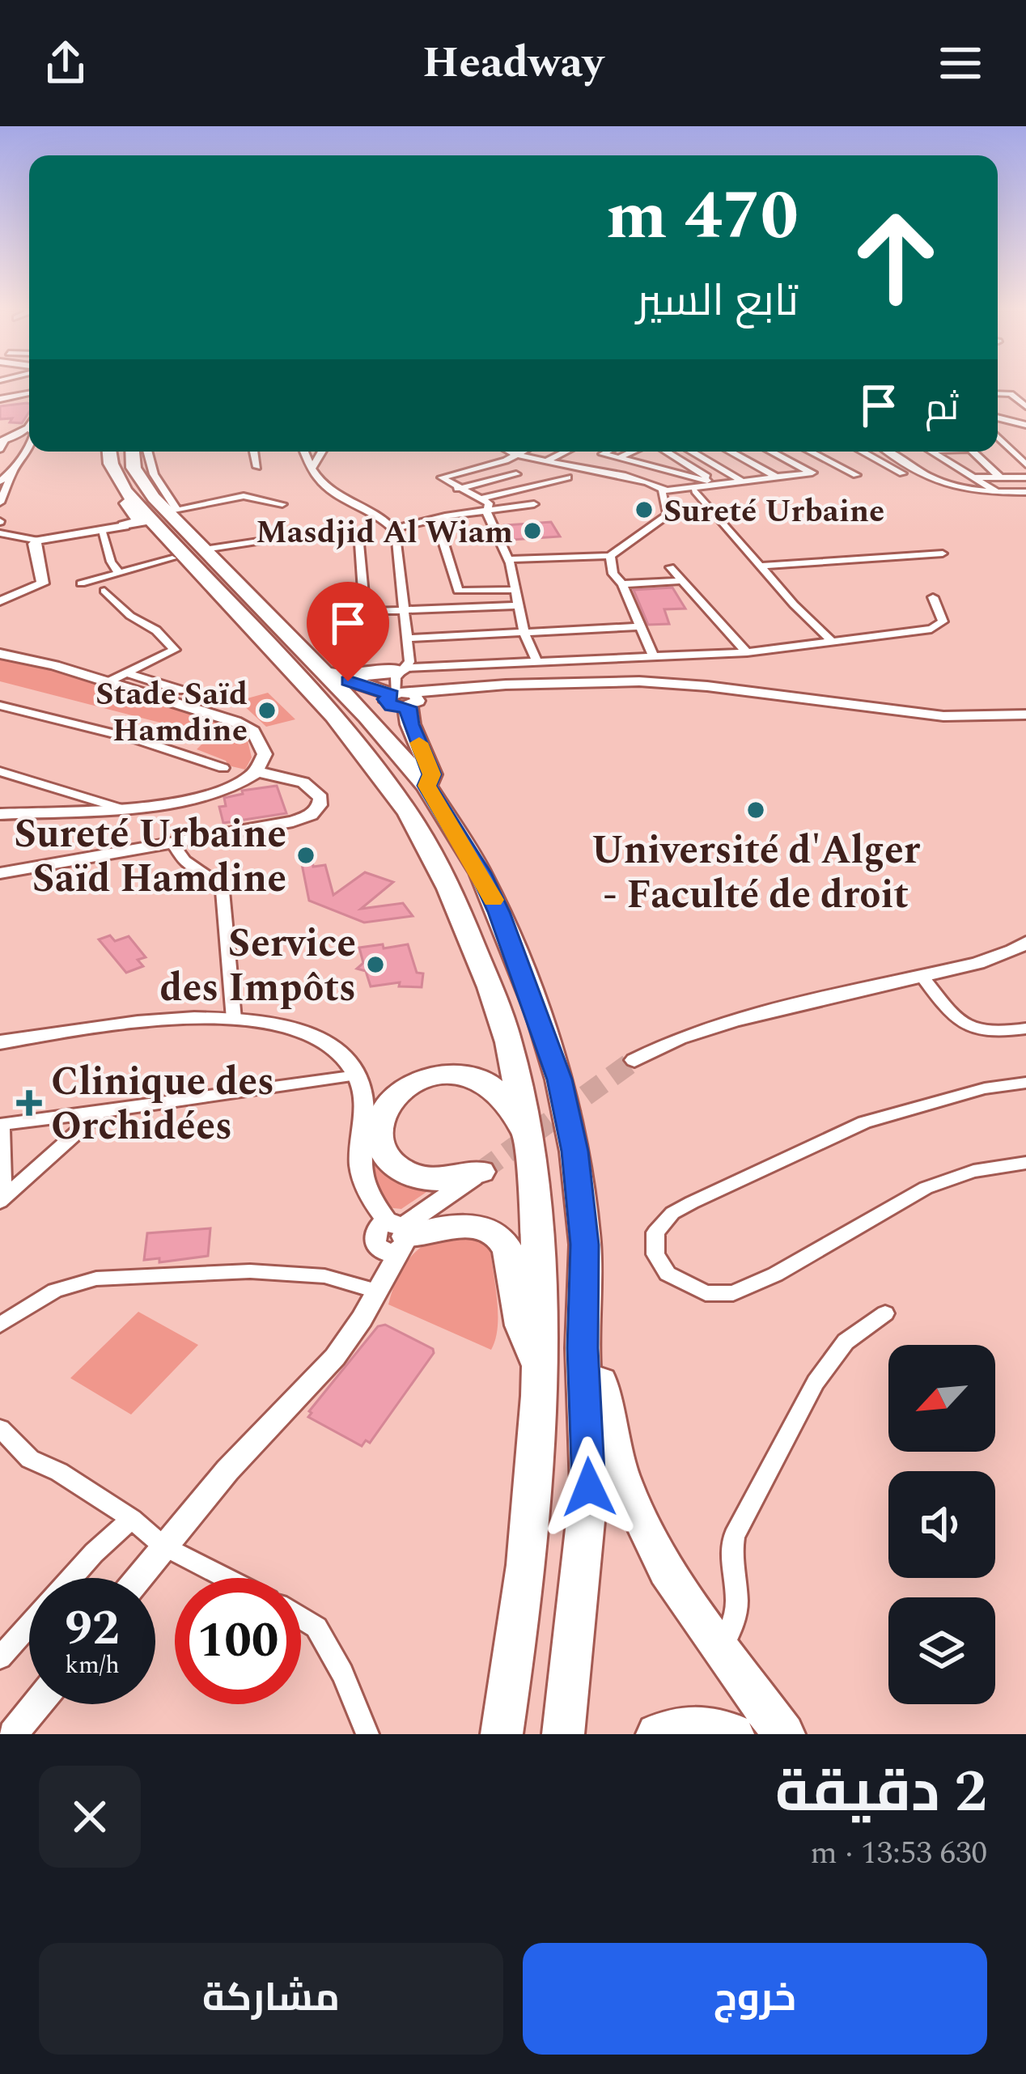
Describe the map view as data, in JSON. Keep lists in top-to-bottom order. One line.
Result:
{"places":{"other":["Sureté Urbaine","Masdjid Al Wiam","Stade Saïd Hamdine","Université d'Alger - Faculté de droit","Sureté Urbaine Saïd Hamdine","Service des Impôts"],"health":["Clinique des Orchidées"]},"north":"bottom left","page":{"header":"Headway","turn":["470 m","تابع السير"],"then":"ثم","speed":"92 km/h","limit":"100","heading":["2 دقيقة","630 m · 13:53"],"buttons":["خروج","مشاركة"]}}
